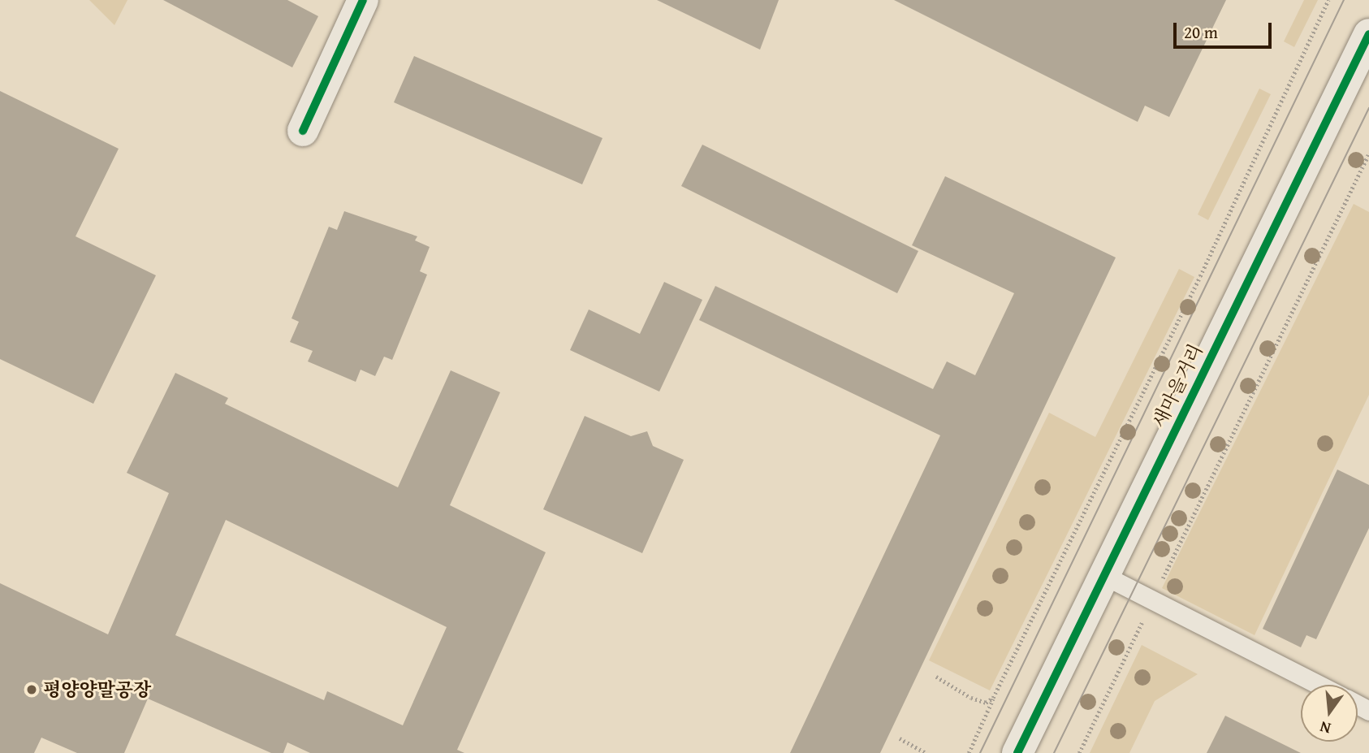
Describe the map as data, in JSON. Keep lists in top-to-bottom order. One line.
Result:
{"streets":{"main road":["새마을거리"]},"places":["평양양말공장"],"scale_bar":"20 m","north":"bottom"}
